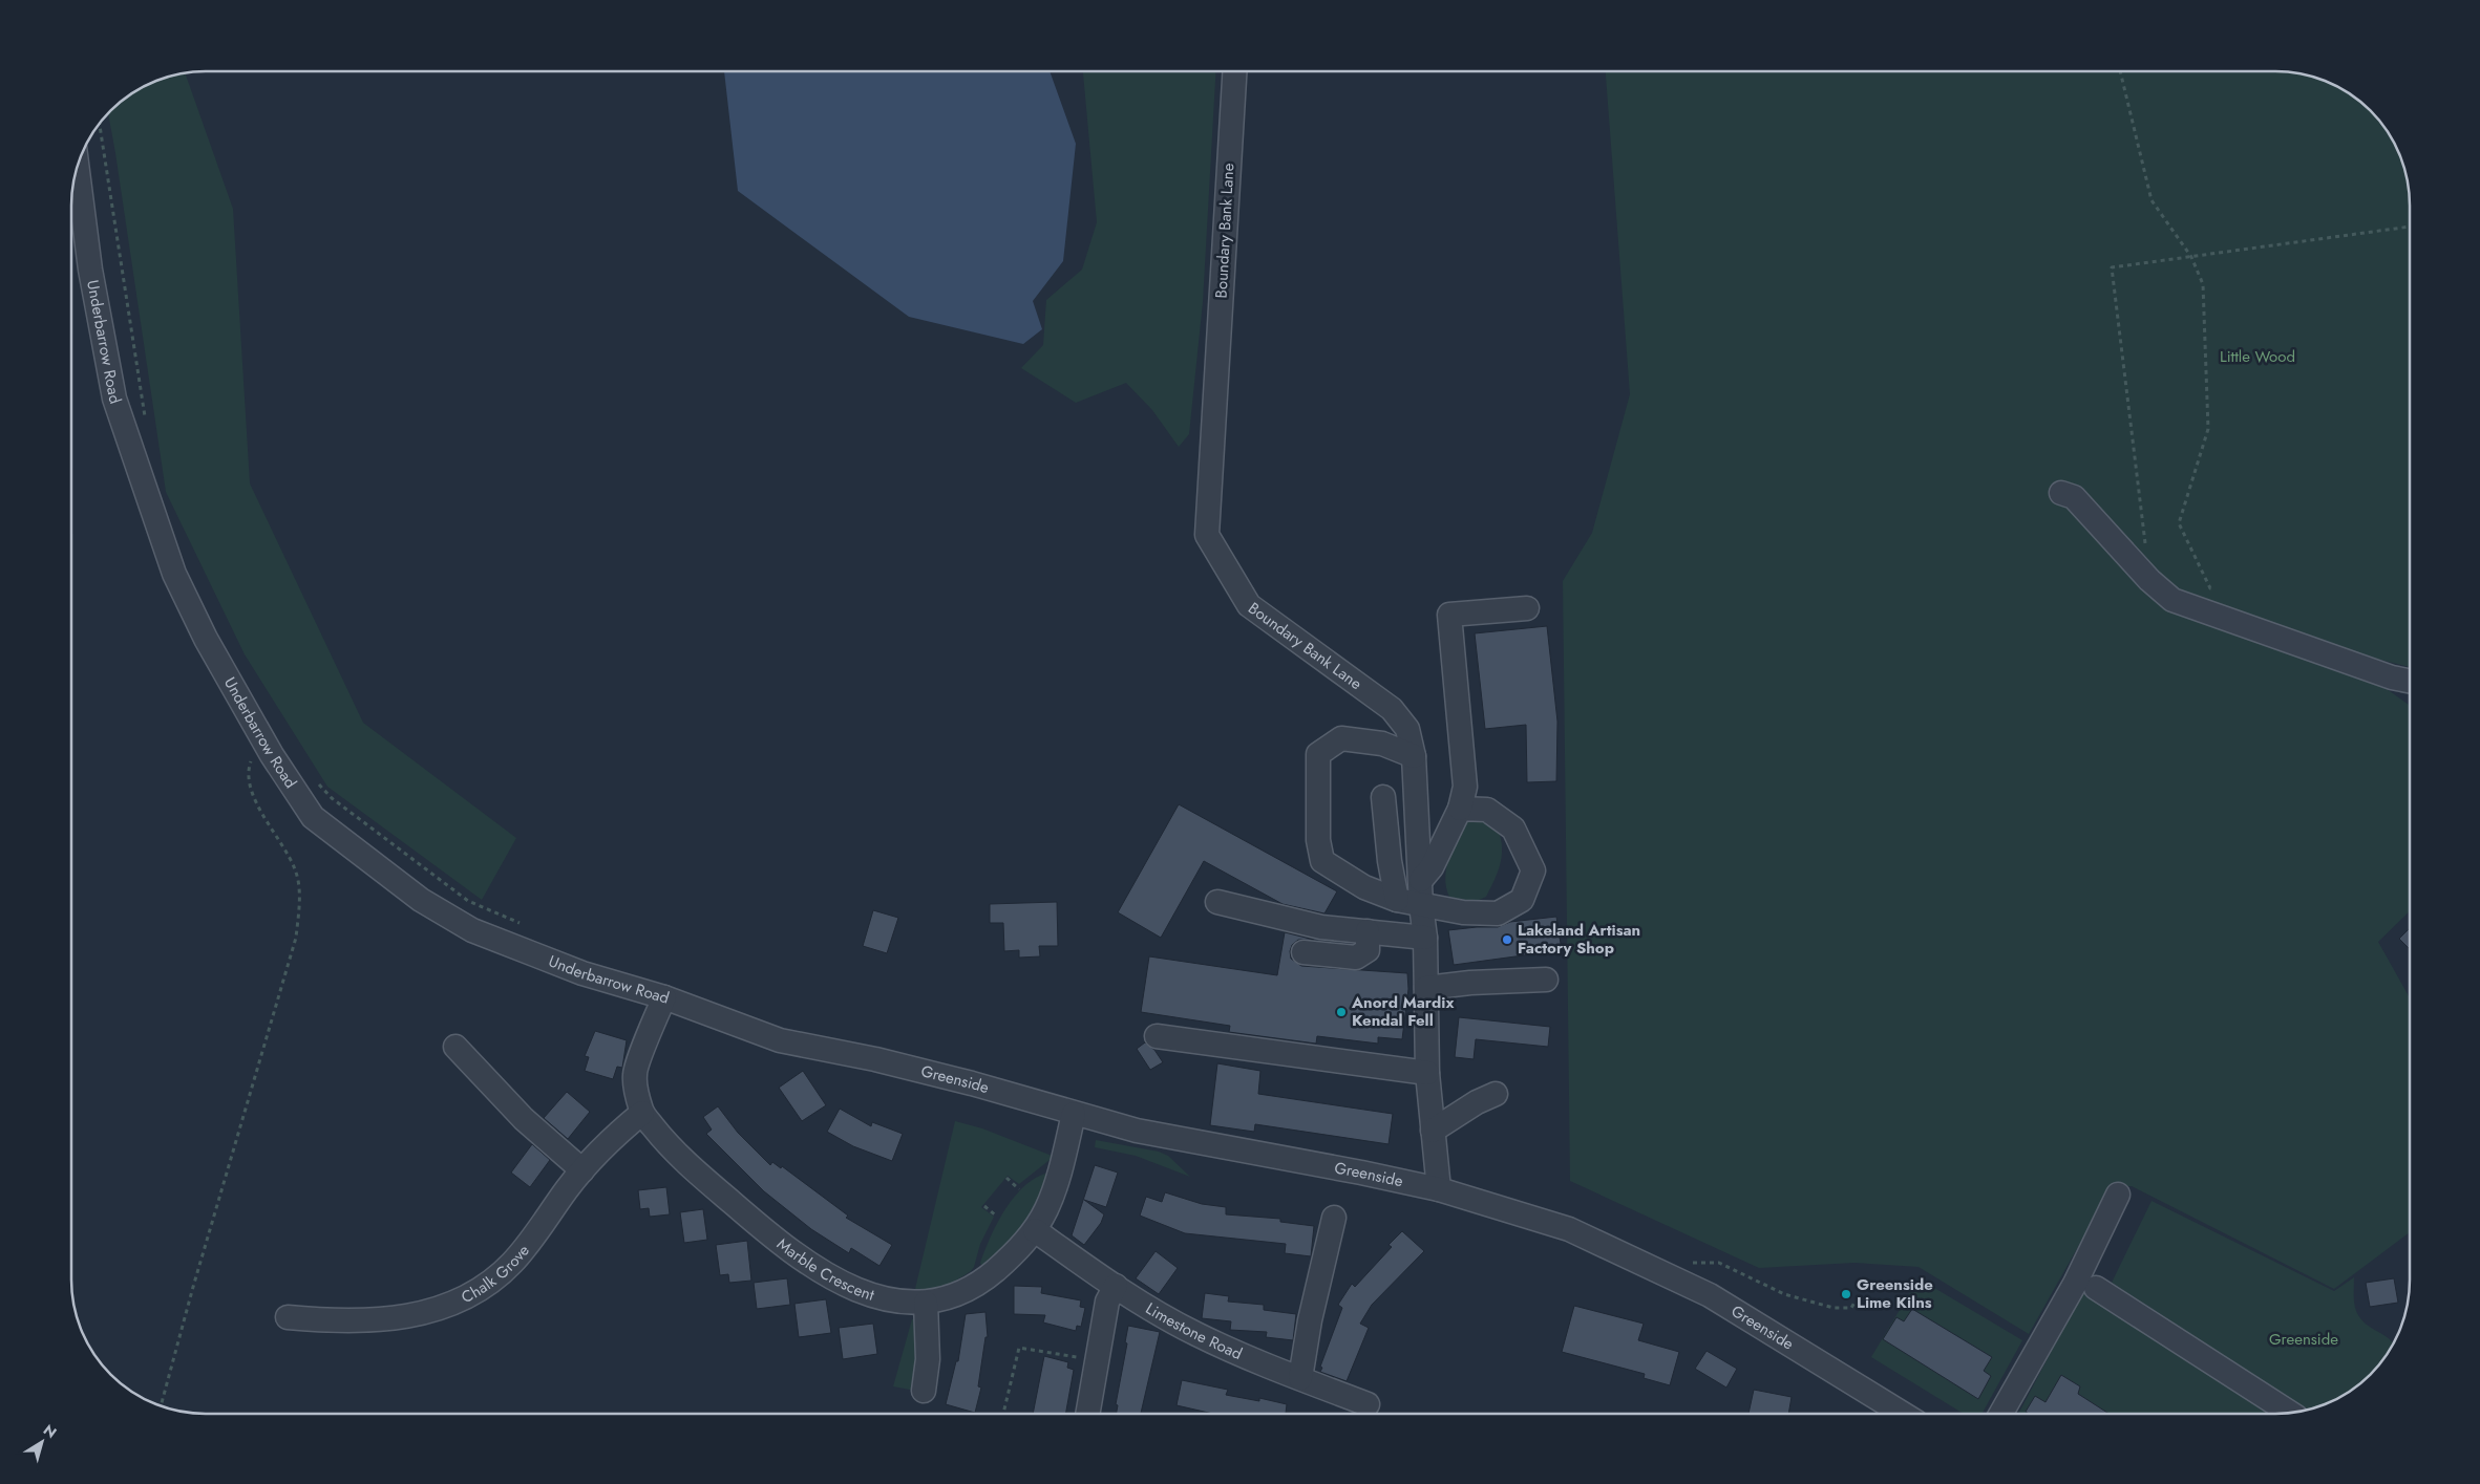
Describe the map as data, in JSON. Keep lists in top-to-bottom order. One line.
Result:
{"streets":{"street":["Boundary Bank Lane","Underbarrow Road","Greenside","Marble Crescent","Chalk Grove","Limestone Road"]},"crossings":[["Boundary Bank Lane","Greenside"],["Underbarrow Road","Greenside"],["Underbarrow Road","Marble Crescent"],["Greenside","Marble Crescent"],["Marble Crescent","Chalk Grove"],["Marble Crescent","Limestone Road"]],"parks":["Little Wood","Greenside"],"places":["Lakeland Artisan Factory Shop","Anord Mardix Kendal Fell","Greenside Lime Kilns"],"north":"top right"}
